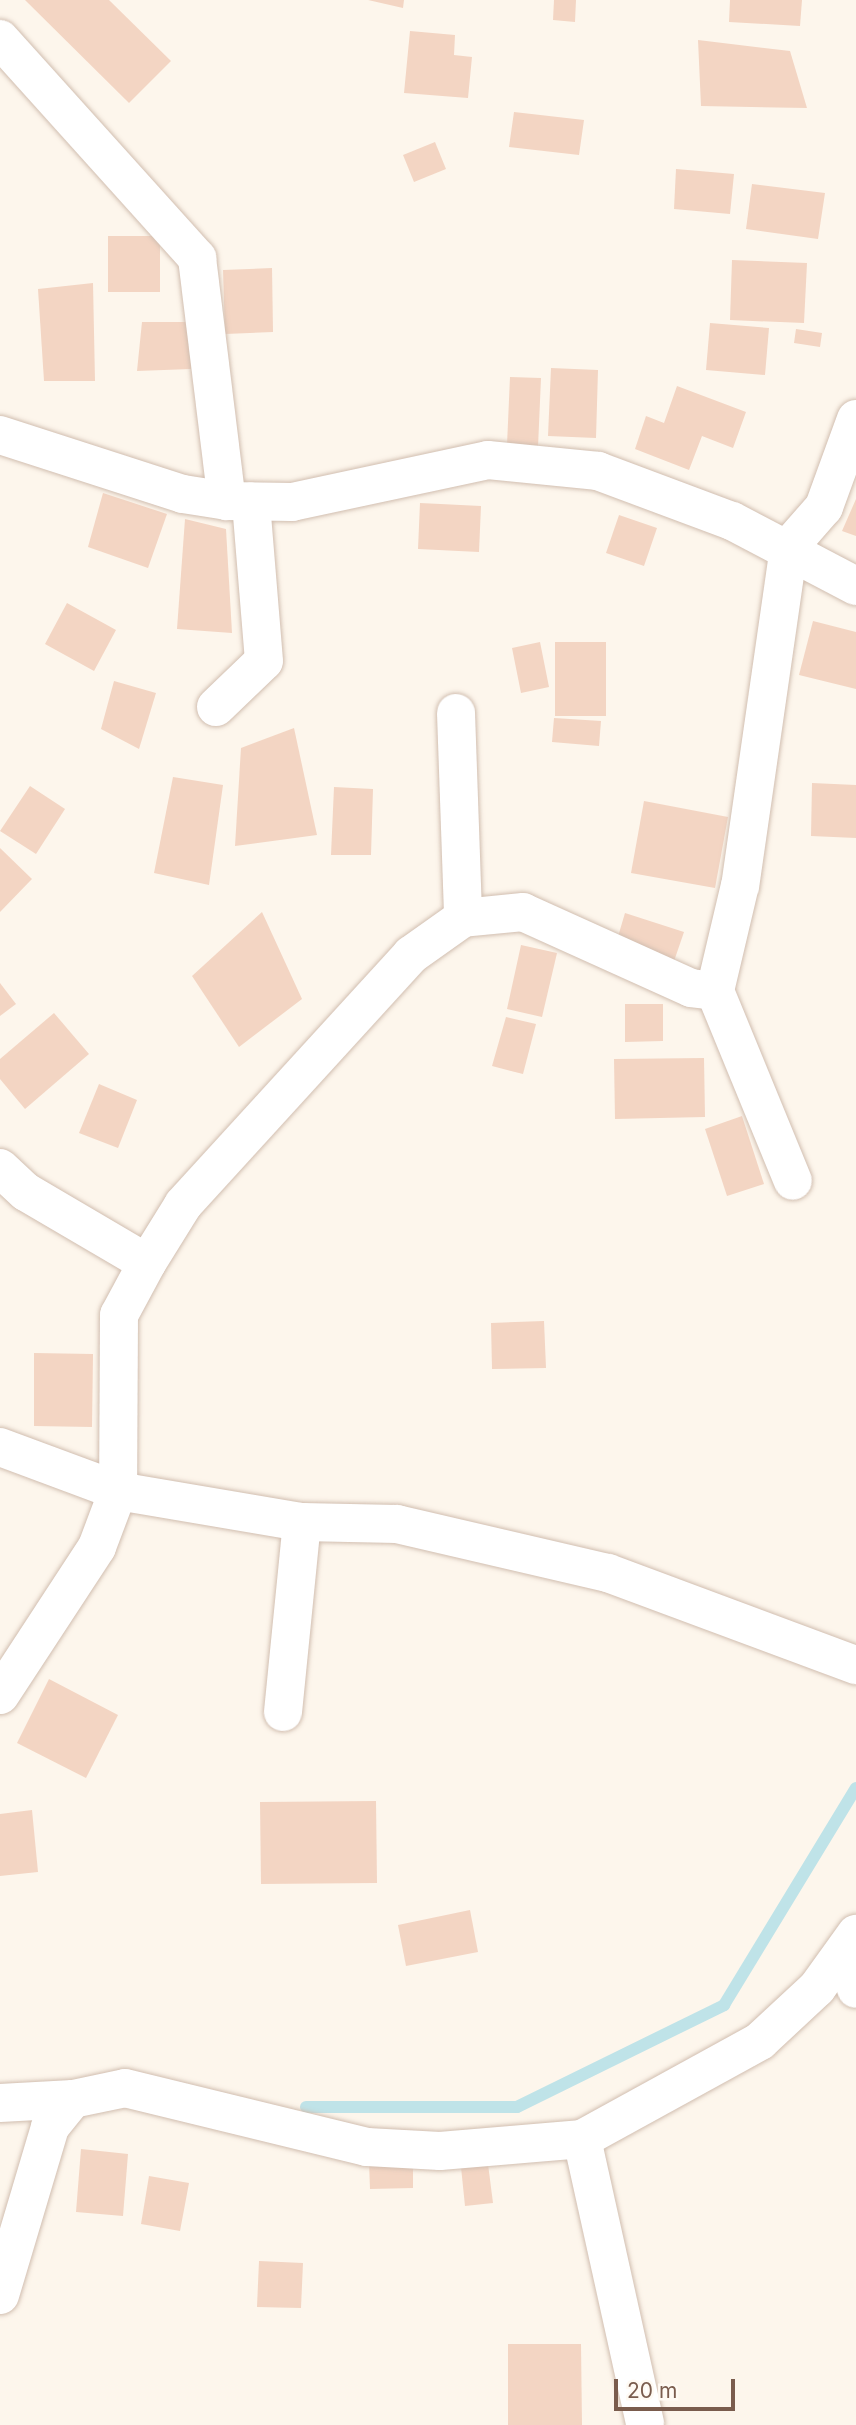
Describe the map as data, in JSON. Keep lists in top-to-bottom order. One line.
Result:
{"scale_bar":"20 m"}
